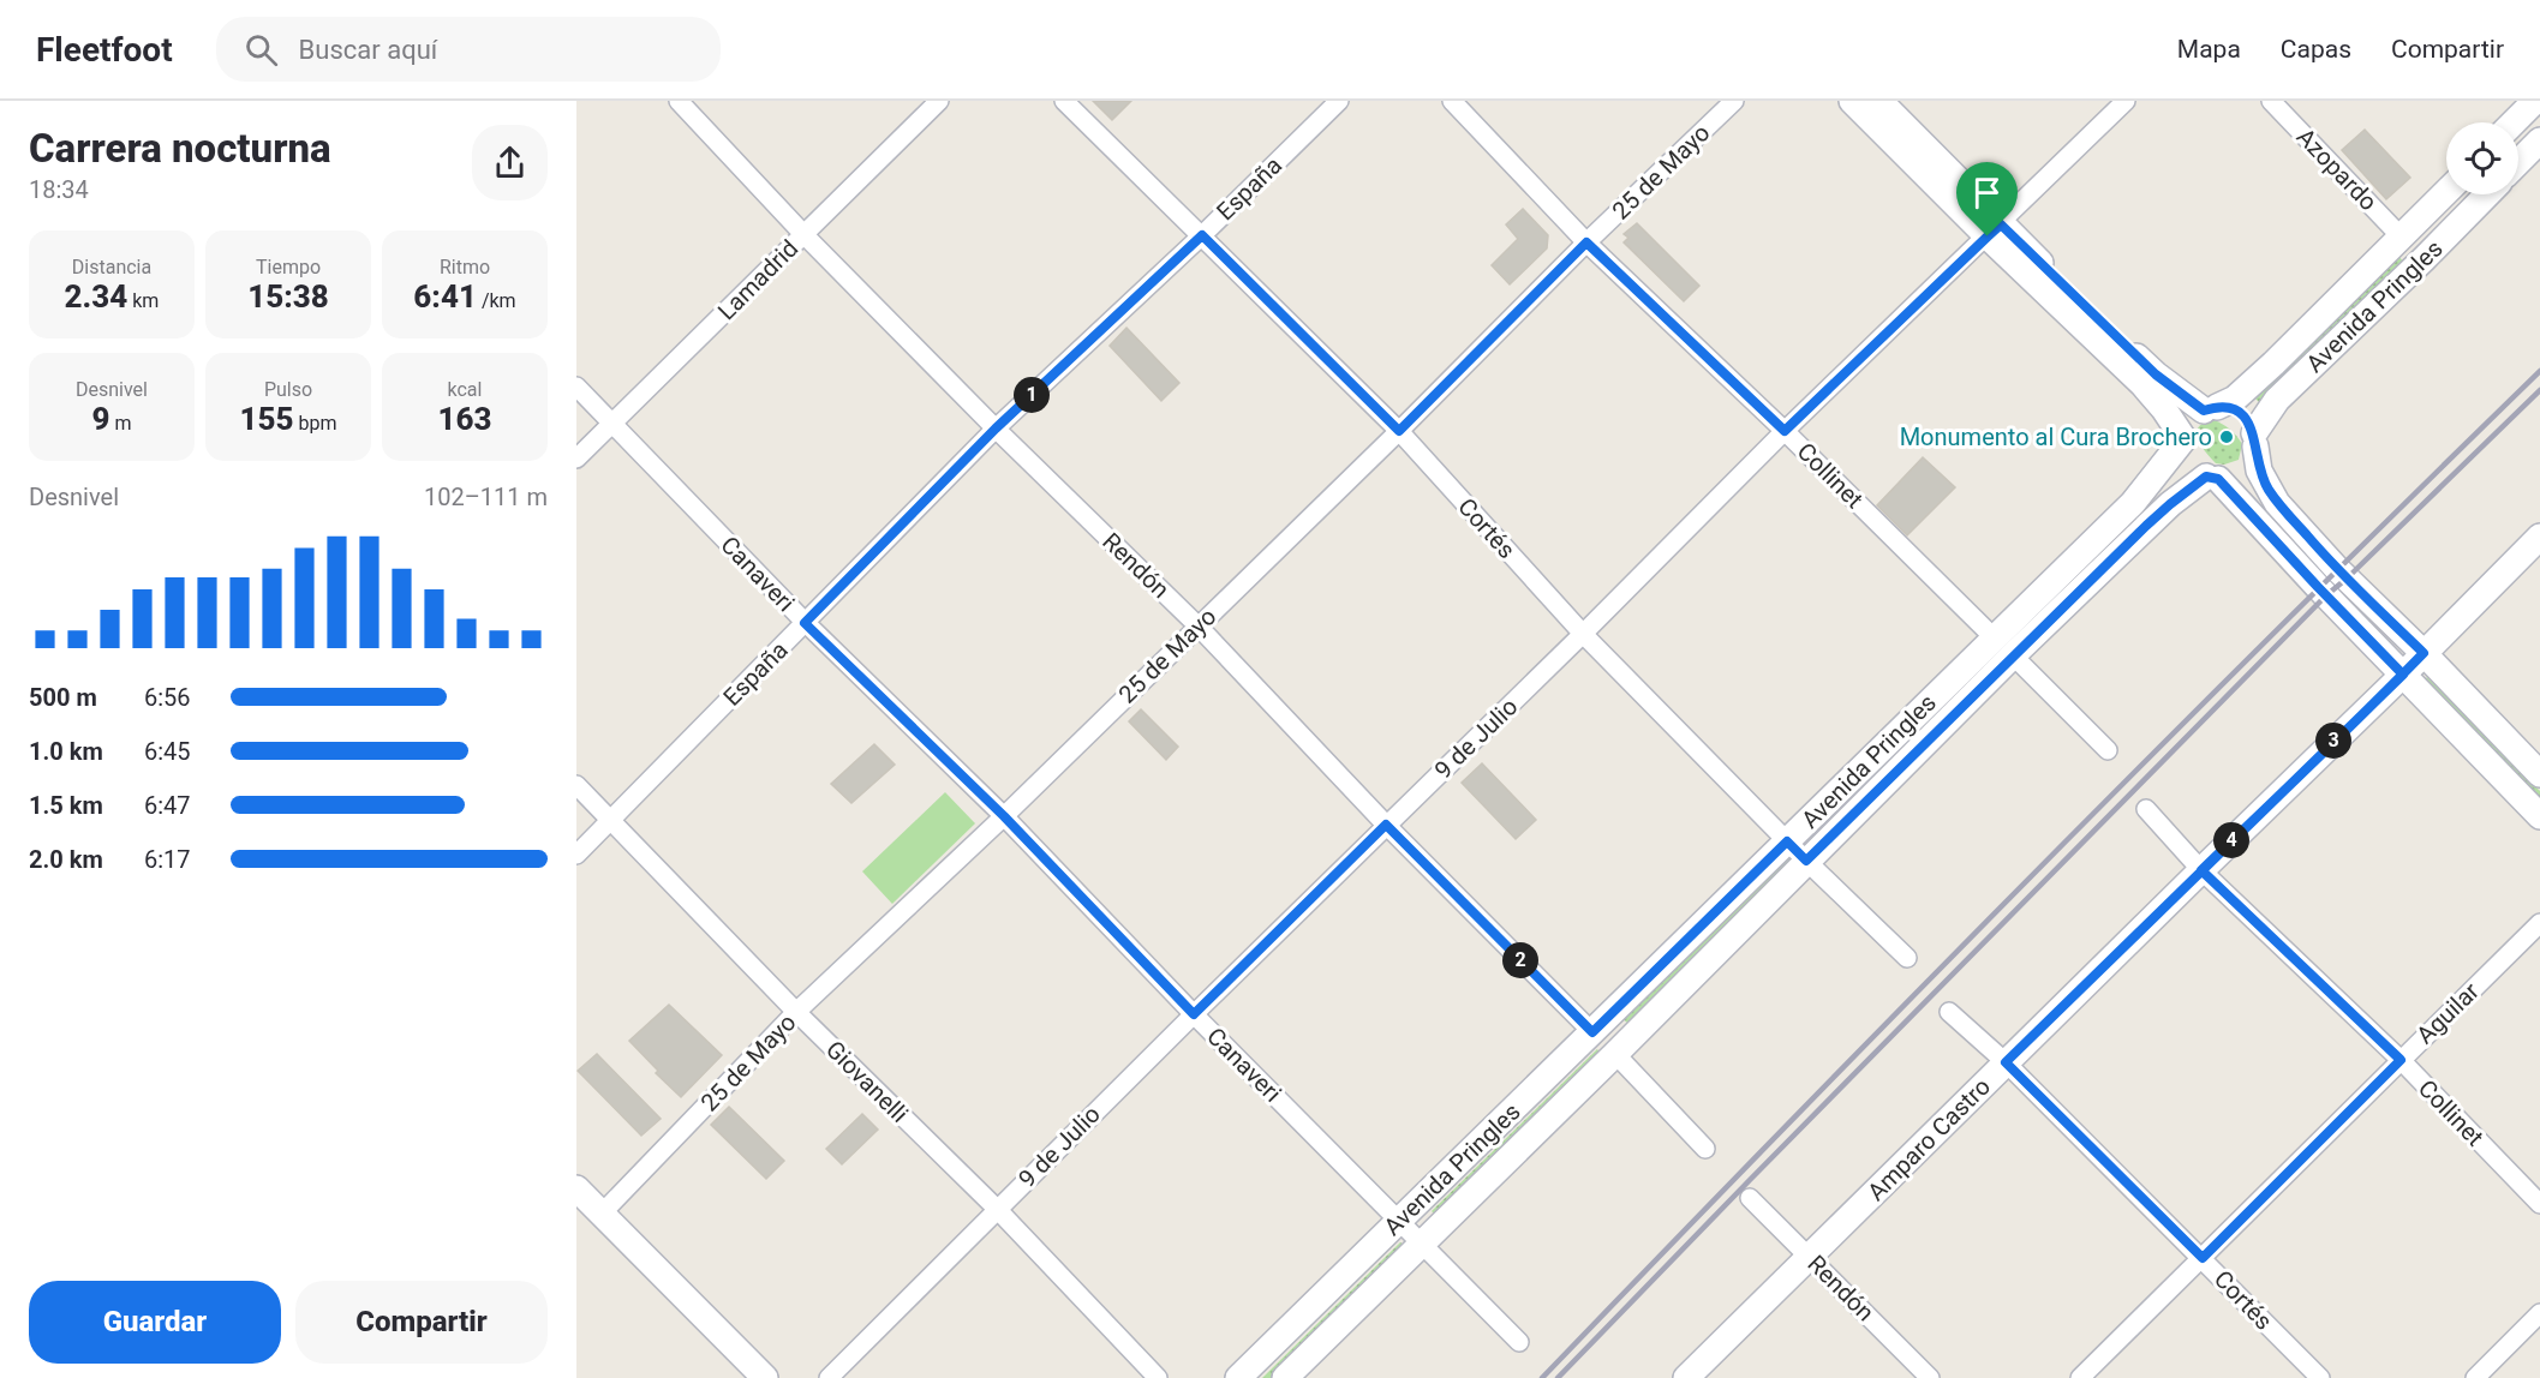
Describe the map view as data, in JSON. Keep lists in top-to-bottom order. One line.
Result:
{"streets":{"main road":["Avenida Pringles","Amparo Castro"],"street":["Azopardo","25 de Mayo","España","Lamadrid","Collinet","Cortés","Rendón","Canaveri","9 de Julio","Aguilar","Giovanelli"]},"crossings":[["Azopardo","Avenida Pringles"],["25 de Mayo","Collinet"],["25 de Mayo","Cortés"],["25 de Mayo","Rendón"],["25 de Mayo","Canaveri"],["25 de Mayo","Giovanelli"],["España","Cortés"],["España","Rendón"],["España","Canaveri"],["España","Giovanelli"],["Lamadrid","Rendón"],["Lamadrid","Canaveri"],["Avenida Pringles","Collinet"],["Avenida Pringles","Cortés"],["Avenida Pringles","Rendón"],["Avenida Pringles","Canaveri"],["Collinet","9 de Julio"],["Collinet","Aguilar"],["Collinet","Amparo Castro"],["Cortés","9 de Julio"],["Cortés","Aguilar"],["Cortés","Amparo Castro"],["Rendón","9 de Julio"],["Rendón","Amparo Castro"],["Canaveri","9 de Julio"],["9 de Julio","Giovanelli"]],"places":["Monumento al Cura Brochero"],"page":{"header":"Fleetfoot","search":"Buscar aquí","nav":["Mapa","Capas","Compartir"],"heading":["Carrera nocturna","18:34"],"stats":[["Distancia","2.34 km"],["Tiempo","15:38"],["Ritmo","6:41 /km"],["Desnivel","9 m"],["Pulso","155 bpm"],["kcal","163"]],"pins":["1","3","4","2"],"chart":["Desnivel","102–111 m"],"list":[{"name":"500 m","note":"6:56"},{"name":"1.0 km","note":"6:45"},{"name":"1.5 km","note":"6:47"},{"name":"2.0 km","note":"6:17"}],"buttons":["Guardar","Compartir"]}}
